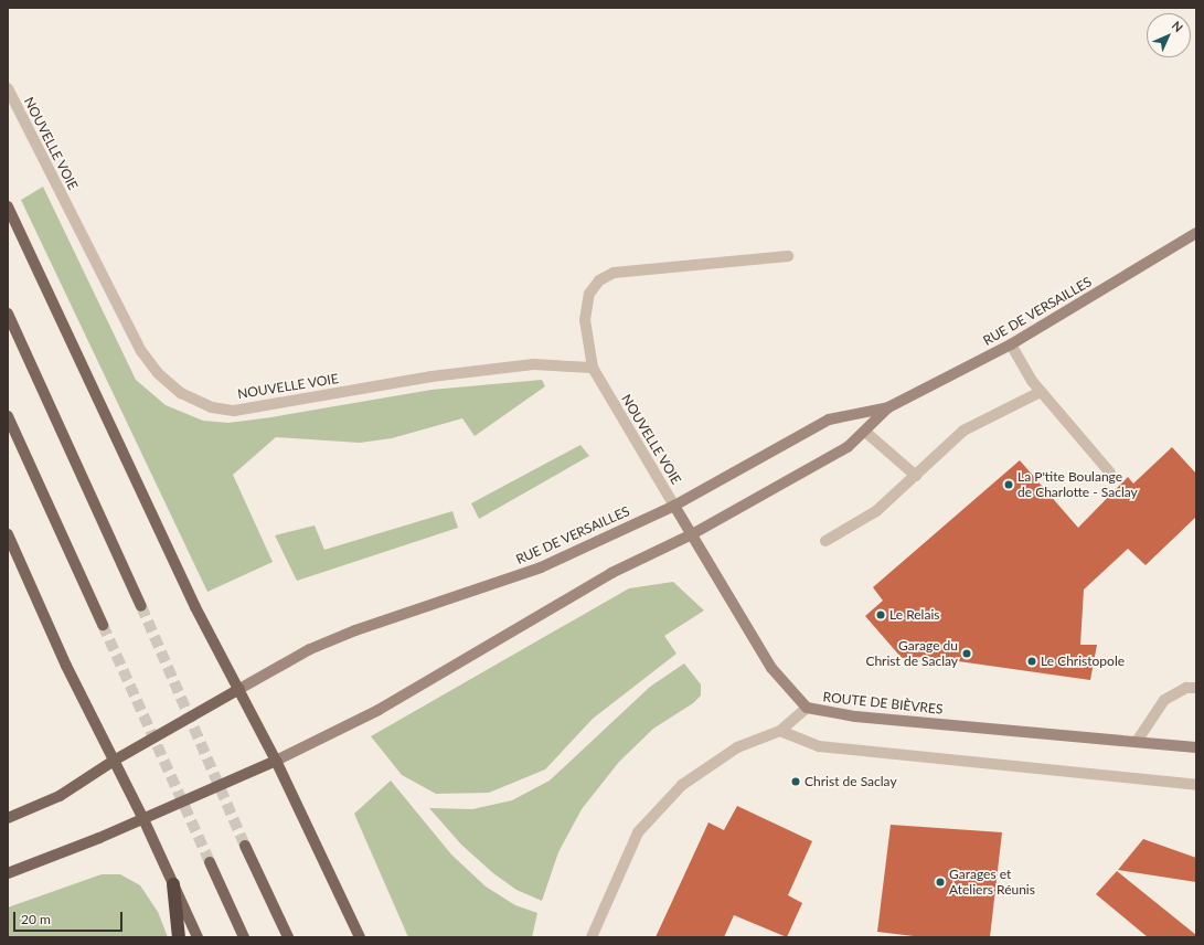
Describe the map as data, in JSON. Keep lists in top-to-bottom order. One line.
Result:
{"streets":{"main road":["RUE DE VERSAILLES","ROUTE DE BIÈVRES"],"street":["NOUVELLE VOIE"]},"crossings":[["NOUVELLE VOIE","RUE DE VERSAILLES"],["NOUVELLE VOIE","ROUTE DE BIÈVRES"],["RUE DE VERSAILLES","ROUTE DE BIÈVRES"]],"places":["La P'tite Boulange de Charlotte - Saclay","Le Relais","Garage du Christ de Saclay","Le Christopole","Christ de Saclay","Garages et Ateliers Réunis"],"scale_bar":"20 m","north":"top right"}
